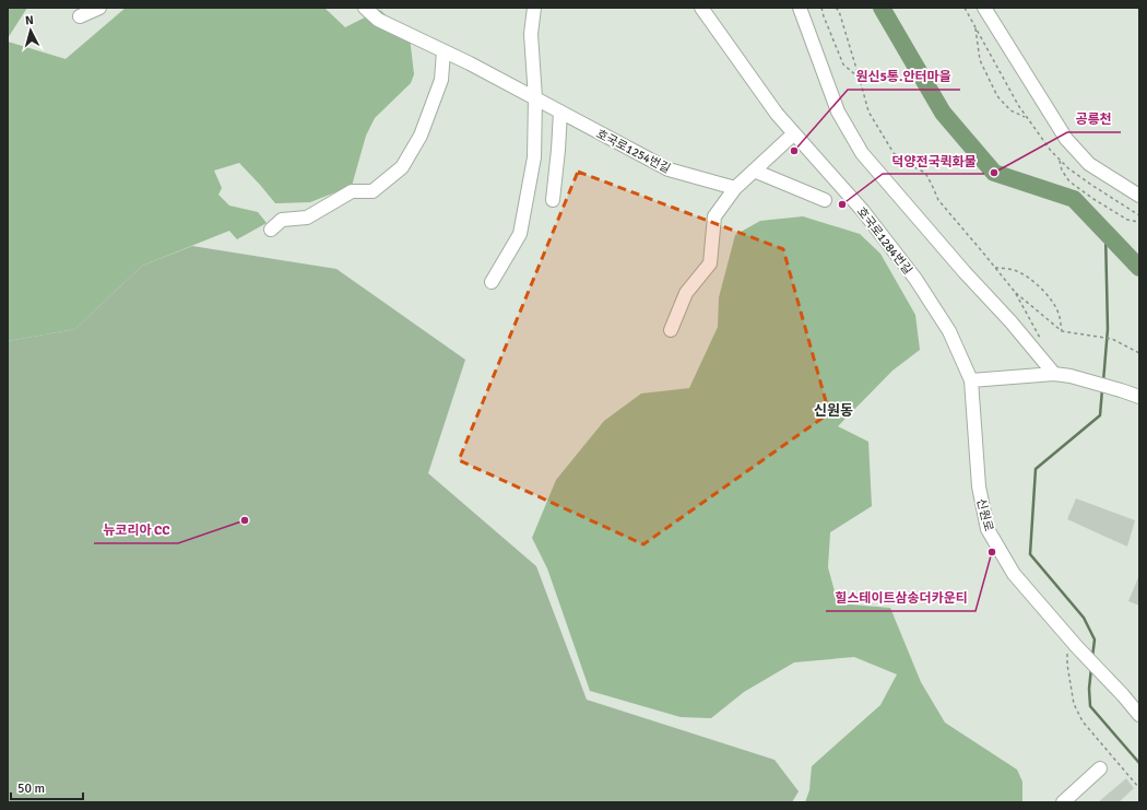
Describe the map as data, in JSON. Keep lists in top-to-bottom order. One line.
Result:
{"streets":{"street":["호국로1254번길","호국로1284번길","신원로"]},"crossings":[["호국로1284번길","신원로"]],"districts":["신원동"],"places":["원신5통.안터마을","공릉천","덕양전국퀵화물","뉴코리아 CC","힐스테이트삼송더카운티"],"scale_bar":"50 m","north":"top"}
